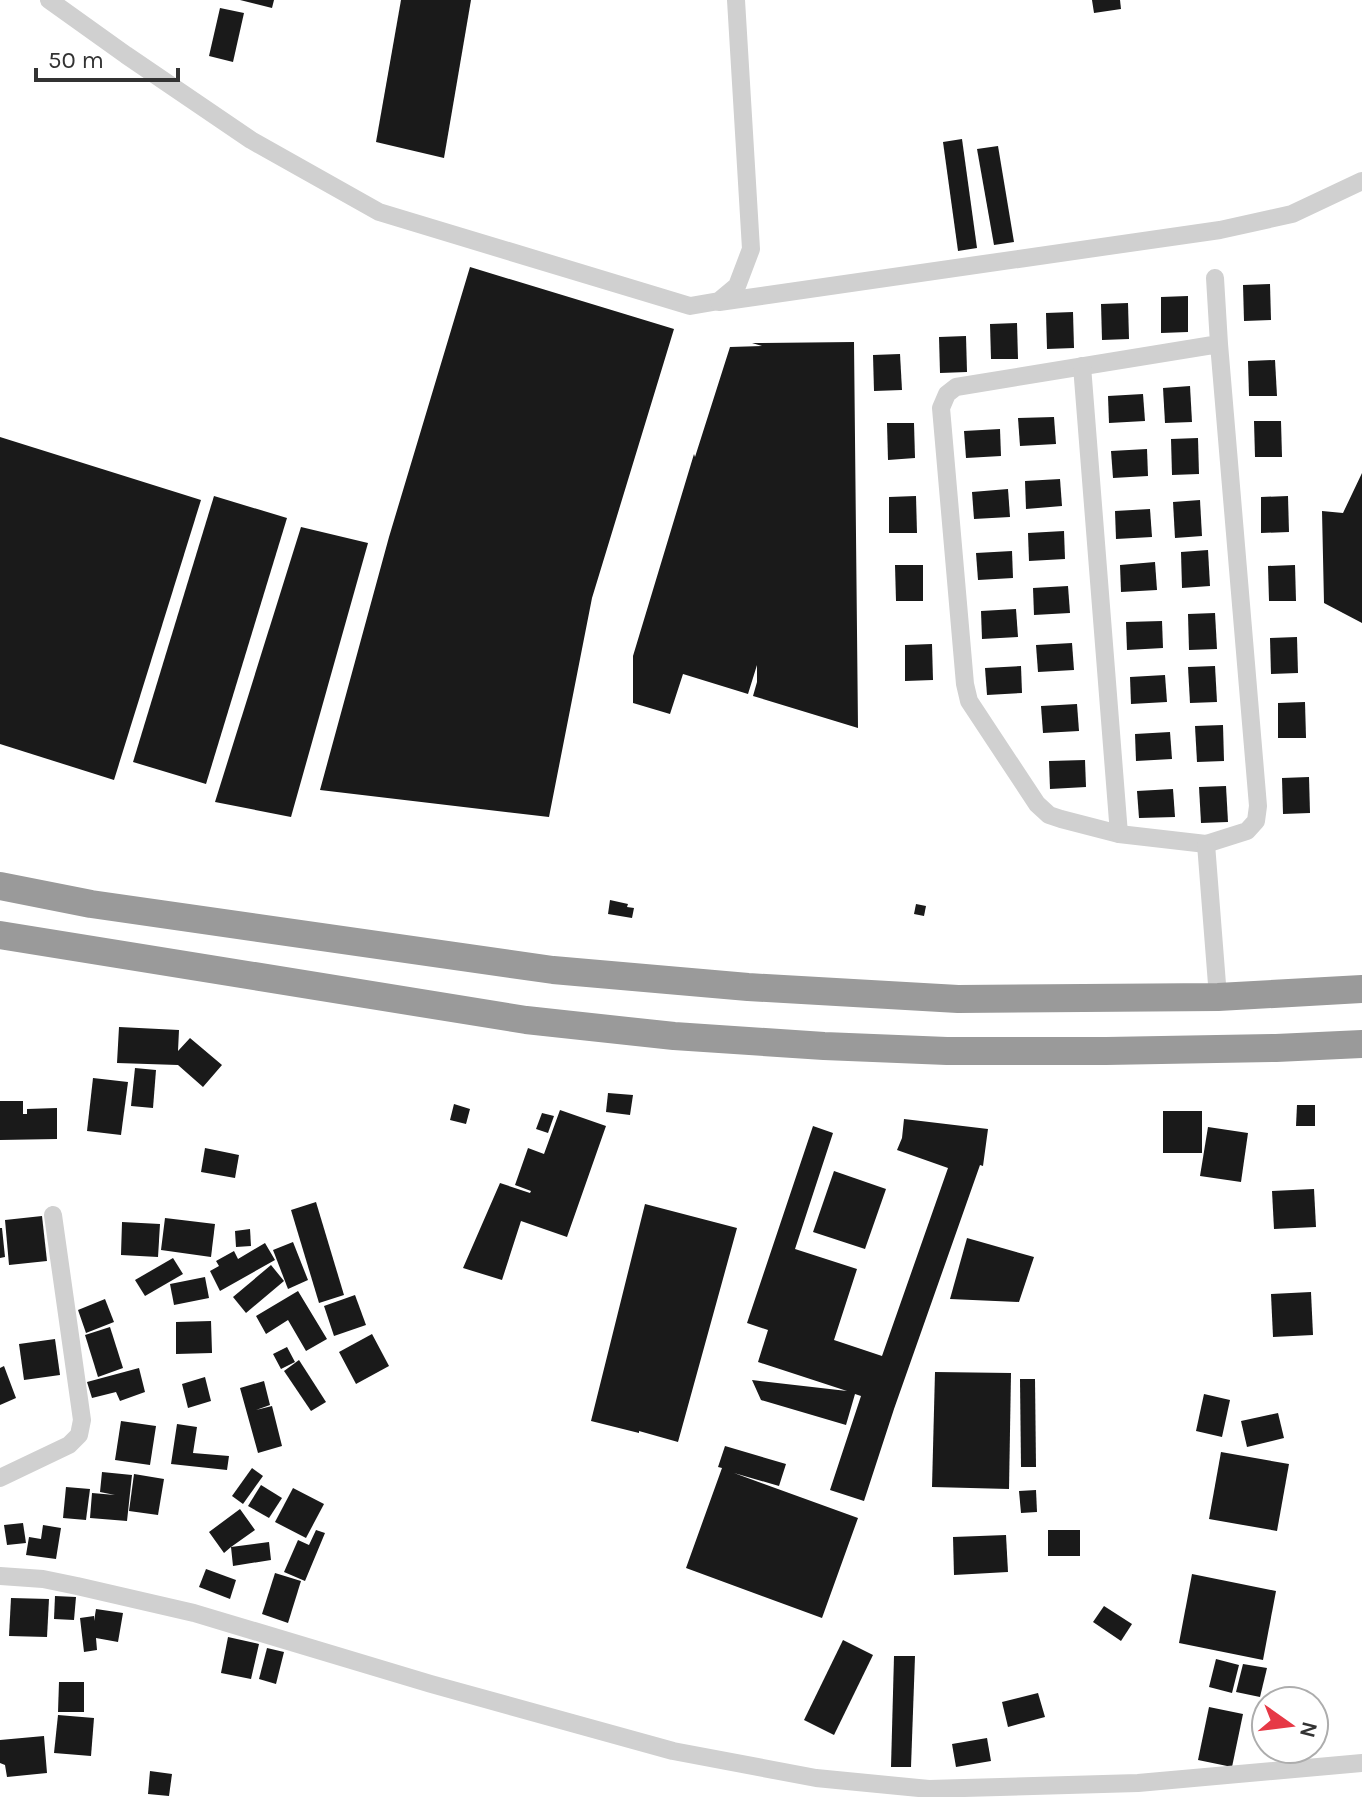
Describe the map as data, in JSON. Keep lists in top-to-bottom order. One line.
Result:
{"scale_bar":"50 m","north":"right"}
